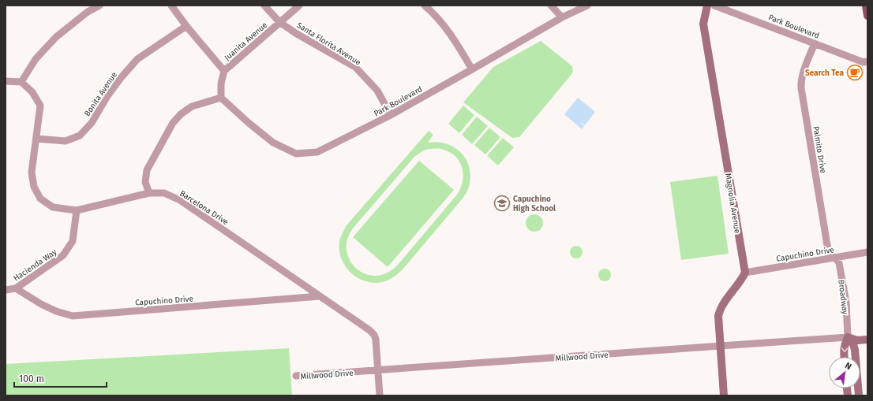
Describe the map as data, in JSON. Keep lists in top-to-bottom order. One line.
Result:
{"streets":{"main road":["Magnolia Avenue","Broadway","Millwood Drive"],"street":["Park Boulevard","Juanita Avenue","Santa Florita Avenue","Bonita Avenue","Palmito Drive","Barcelona Drive","Capuchino Drive","Hacienda Way"]},"crossings":[["Park Boulevard","Juanita Avenue"],["Park Boulevard","Santa Florita Avenue"],["Park Boulevard","Palmito Drive"],["Juanita Avenue","Santa Florita Avenue"],["Bonita Avenue","Barcelona Drive"],["Palmito Drive","Capuchino Drive"],["Palmito Drive","Broadway"],["Magnolia Avenue","Capuchino Drive"],["Barcelona Drive","Capuchino Drive"],["Barcelona Drive","Hacienda Way"],["Barcelona Drive","Millwood Drive"],["Capuchino Drive","Hacienda Way"],["Capuchino Drive","Broadway"],["Broadway","Millwood Drive"]],"places":{"cafe":["Search Tea"],"school or university":["Capuchino High School"]},"scale_bar":"100 m","north":"top right"}
